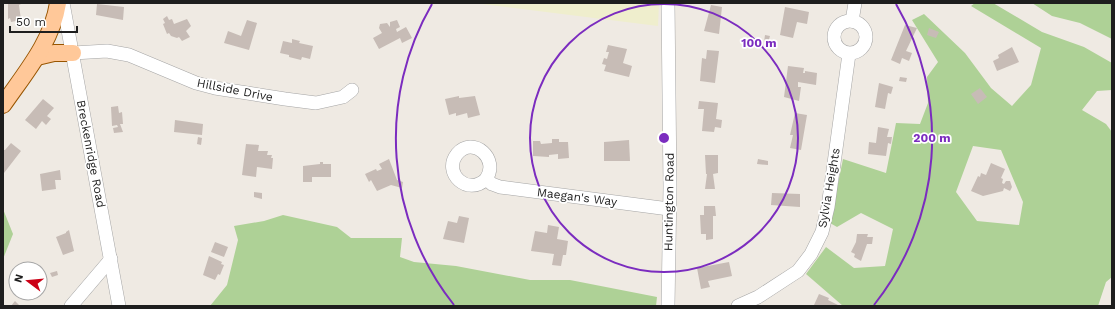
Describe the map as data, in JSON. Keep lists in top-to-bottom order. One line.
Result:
{"streets":{"street":["Hillside Drive","Breckenridge Road","Sylvia Heights","Maegan's Way","Huntington Road"]},"crossings":[["Hillside Drive","Breckenridge Road"],["Maegan's Way","Huntington Road"]],"scale_bar":"50 m","north":"left","rings":["100 m","200 m"]}
